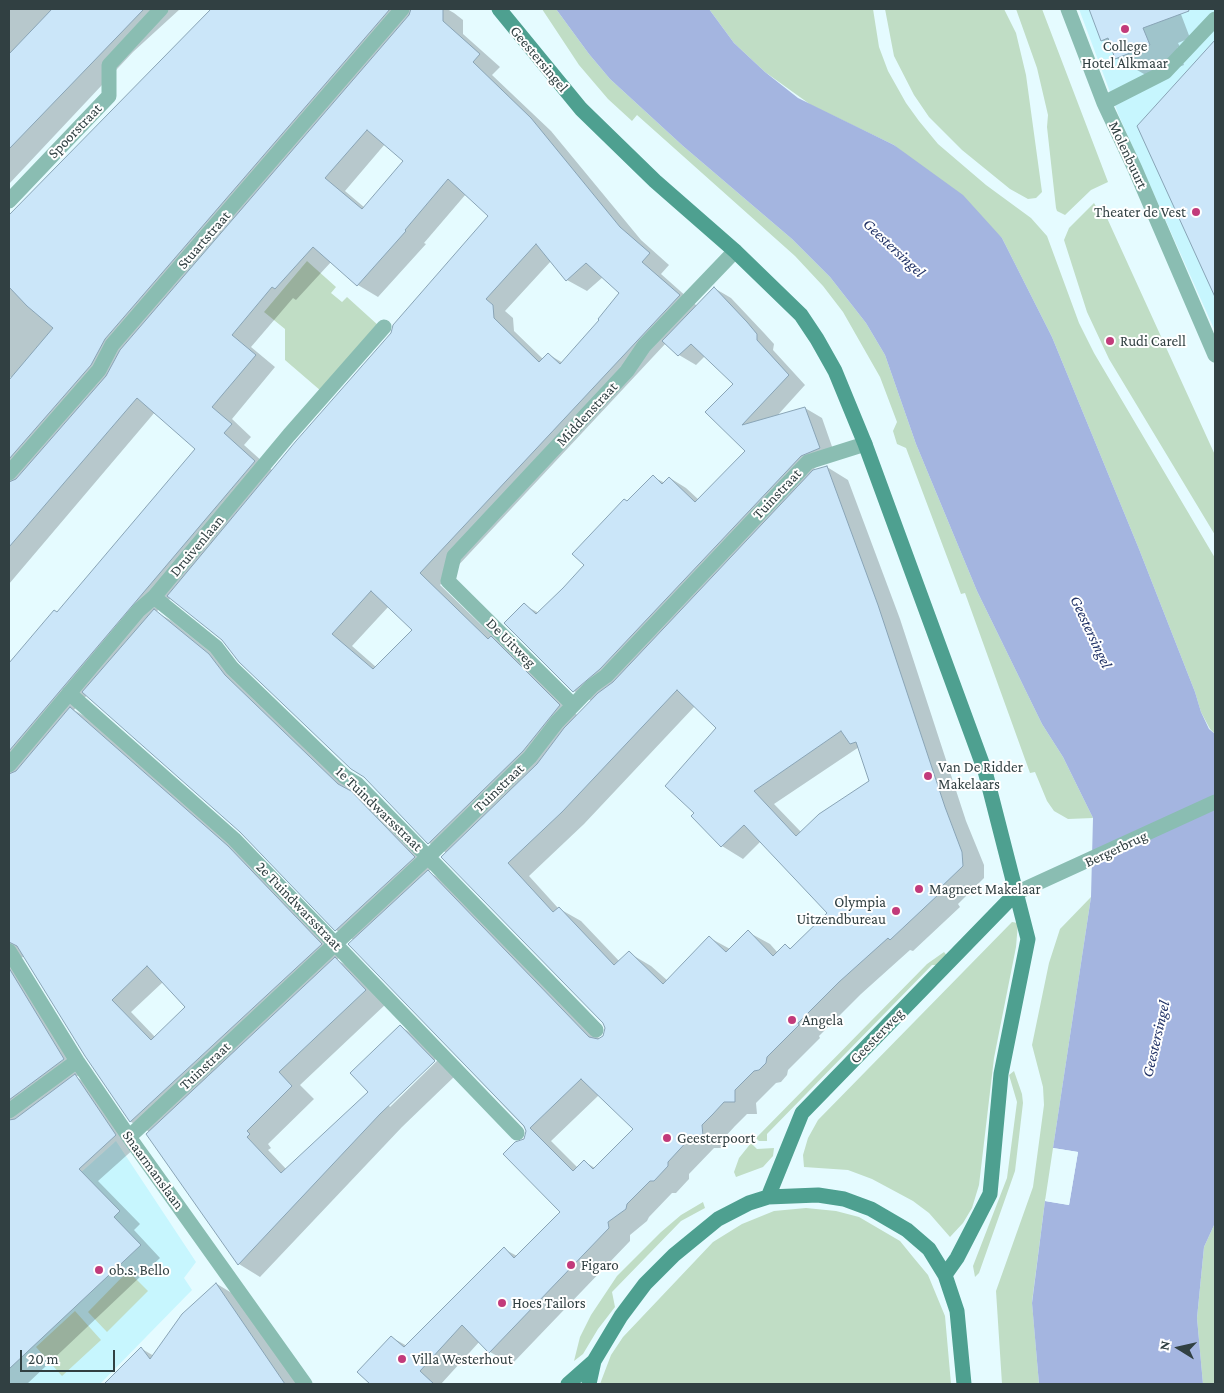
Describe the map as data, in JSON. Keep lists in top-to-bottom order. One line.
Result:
{"streets":{"main road":["Geestersingel","Geesterweg"],"street":["Spoorstraat","Molenbuurt","Stuartstraat","Middenstraat","Tuinstraat","Druivenlaan","De Uitweg","1e Tuindwarsstraat","Bergerbrug","2e Tuindwarsstraat","Snaarmanslaan"]},"crossings":[["Geestersingel","Middenstraat"],["Geestersingel","Tuinstraat"],["Geestersingel","Bergerbrug"],["Geestersingel","Geesterweg"],["Middenstraat","De Uitweg"],["Tuinstraat","De Uitweg"],["Tuinstraat","1e Tuindwarsstraat"],["Tuinstraat","2e Tuindwarsstraat"],["Tuinstraat","Snaarmanslaan"],["Druivenlaan","1e Tuindwarsstraat"],["Druivenlaan","2e Tuindwarsstraat"],["Bergerbrug","Geesterweg"]],"water":["Geestersingel"],"places":["College Hotel Alkmaar","Theater de Vest","Rudi Carell","Van De Ridder Makelaars","Magneet Makelaar","Olympia Uitzendbureau","Angela","Geesterpoort","Figaro","ob.s. Bello","Hoes Tailors","Villa Westerhout"],"scale_bar":"20 m","north":"left"}
